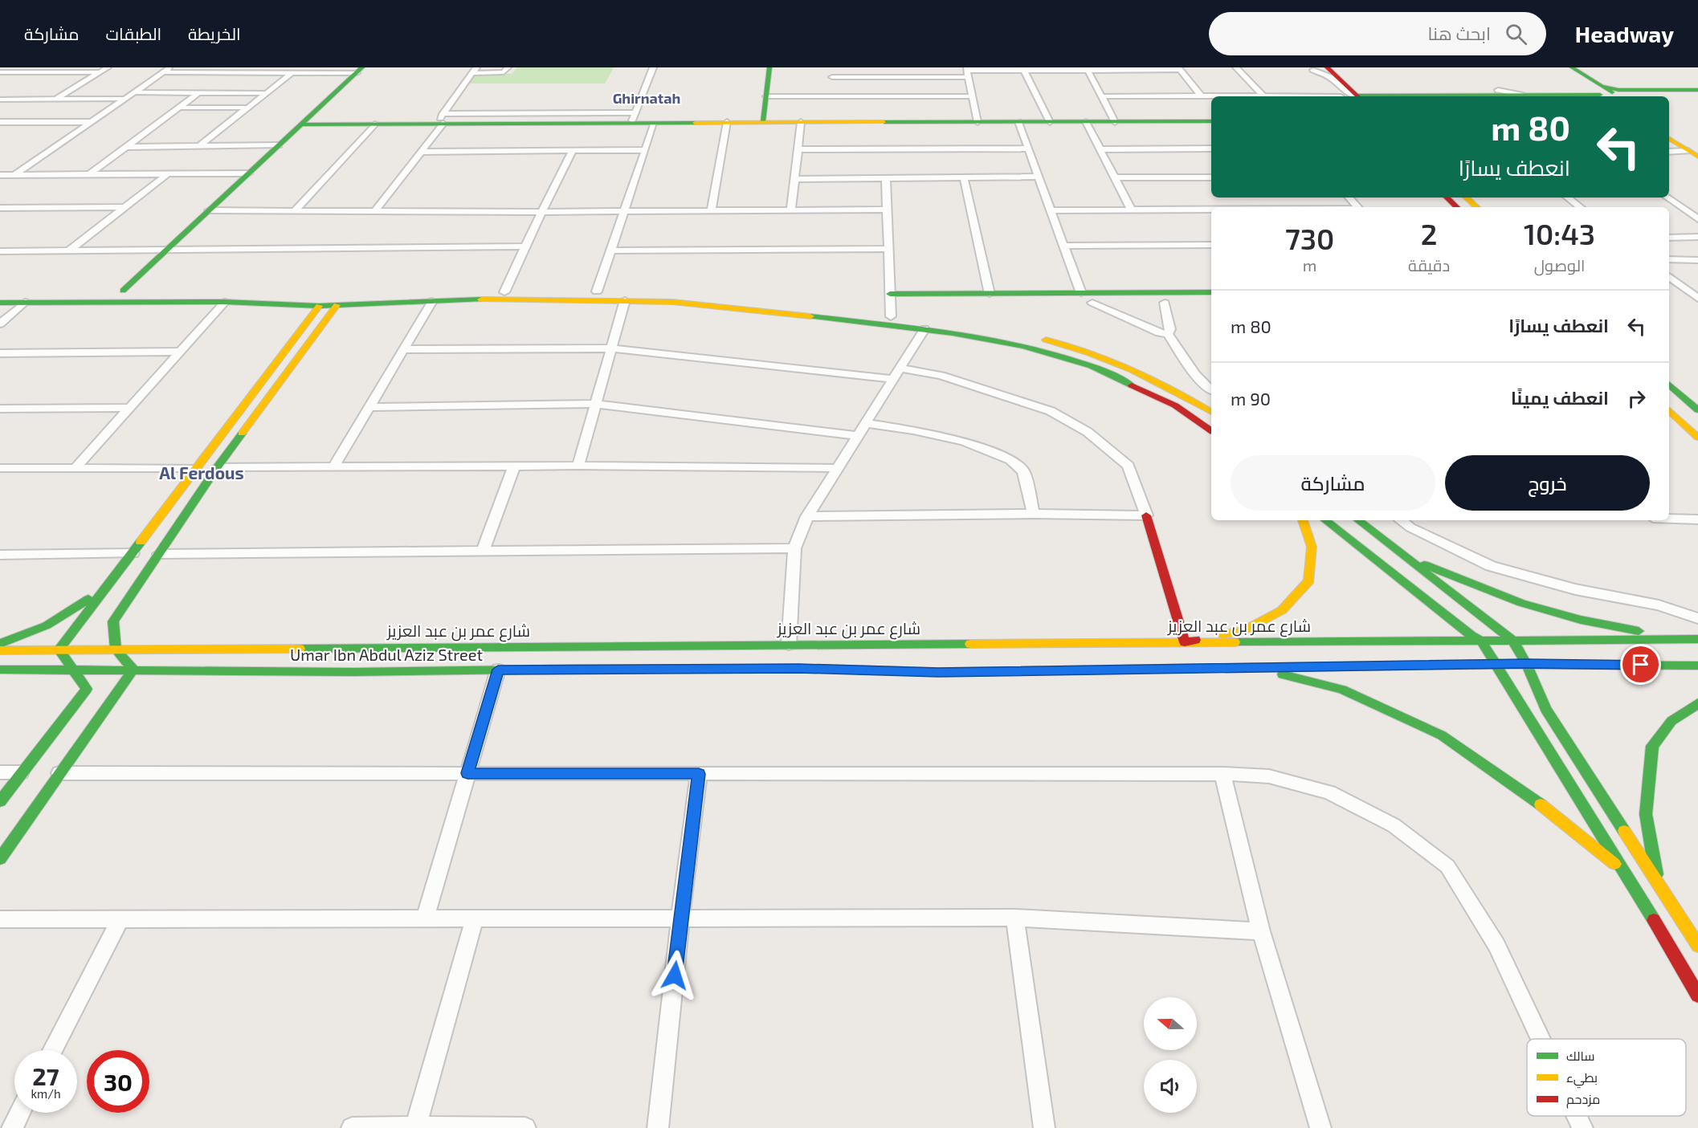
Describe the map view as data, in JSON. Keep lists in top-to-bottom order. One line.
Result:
{"streets":{"street":["شارع عمر بن عبد العزيز","Umar Ibn Abdul Aziz Street"]},"districts":["Ghirnatah","Al Ferdous"],"legend":["سالك","بطيء","مزدحم"],"north":"left","page":{"header":"Headway","search":"ابحث هنا","nav":["الخريطة","الطبقات","مشاركة"],"turn":["80 m","انعطف يسارًا"],"eta":["10:43","الوصول","2","دقيقة","730","m"],"list":[{"name":"انعطف يسارًا","value":"80 m"},{"name":"انعطف يمينًا","value":"90 m"}],"buttons":["خروج","مشاركة"],"speed":"27 km/h","limit":"30"}}
